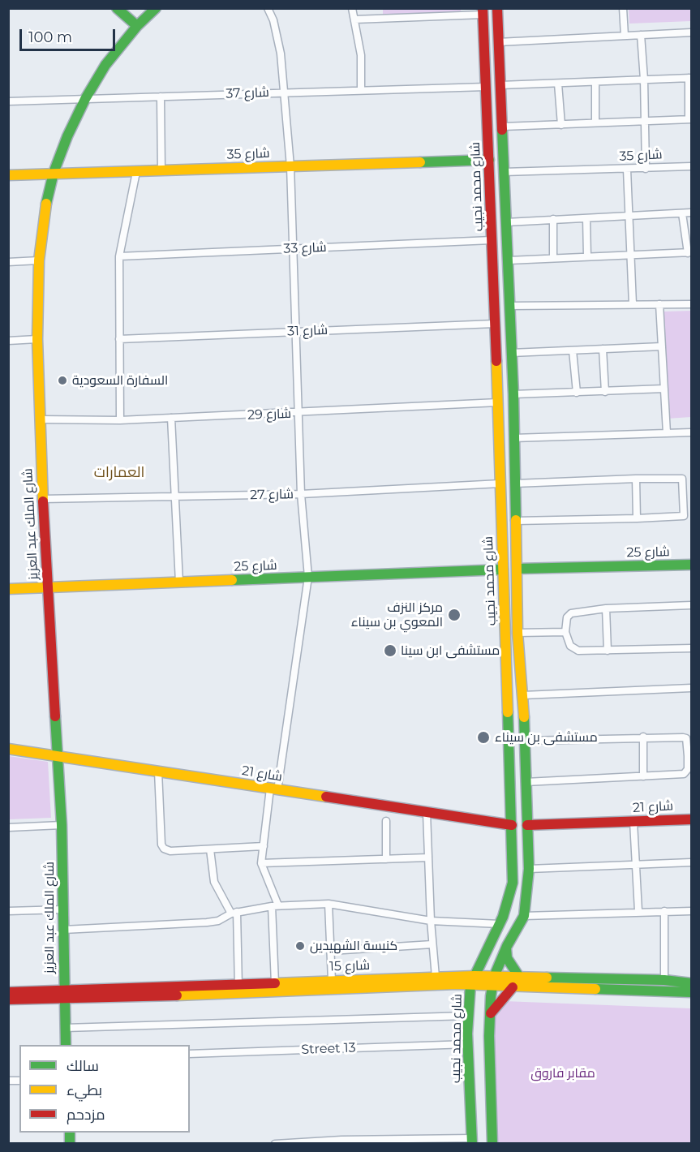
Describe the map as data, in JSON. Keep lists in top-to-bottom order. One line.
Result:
{"streets":{"street":["شارع 37","شارع 35","شارع محمد نجيب","شارع 33","شارع 31","شارع 29","شارع 27","شارع الملك عبد العزيز","شارع 25","شارع 21","شارع 15","Street 13"]},"crossings":[["شارع 37","شارع محمد نجيب"],["شارع 37","شارع الملك عبد العزيز"],["شارع 35","شارع محمد نجيب"],["شارع 35","شارع الملك عبد العزيز"],["شارع محمد نجيب","شارع 33"],["شارع محمد نجيب","شارع 31"],["شارع محمد نجيب","شارع 29"],["شارع محمد نجيب","شارع 27"],["شارع محمد نجيب","شارع 25"],["شارع محمد نجيب","شارع 21"],["شارع محمد نجيب","شارع 15"],["شارع محمد نجيب","Street 13"],["شارع 29","شارع الملك عبد العزيز"],["شارع 27","شارع الملك عبد العزيز"],["شارع الملك عبد العزيز","شارع 25"],["شارع الملك عبد العزيز","شارع 21"],["شارع الملك عبد العزيز","شارع 15"]],"districts":["العمارات"],"parks":["مقابر فاروق"],"places":["السفارة السعودية","مركز النزف المعوي بن سيناء","مستشفى ابن سينا","مستشفى بن سيناء","كنيسة الشهيدين"],"legend":["سالك","بطيء","مزدحم"],"scale_bar":"100 m"}
